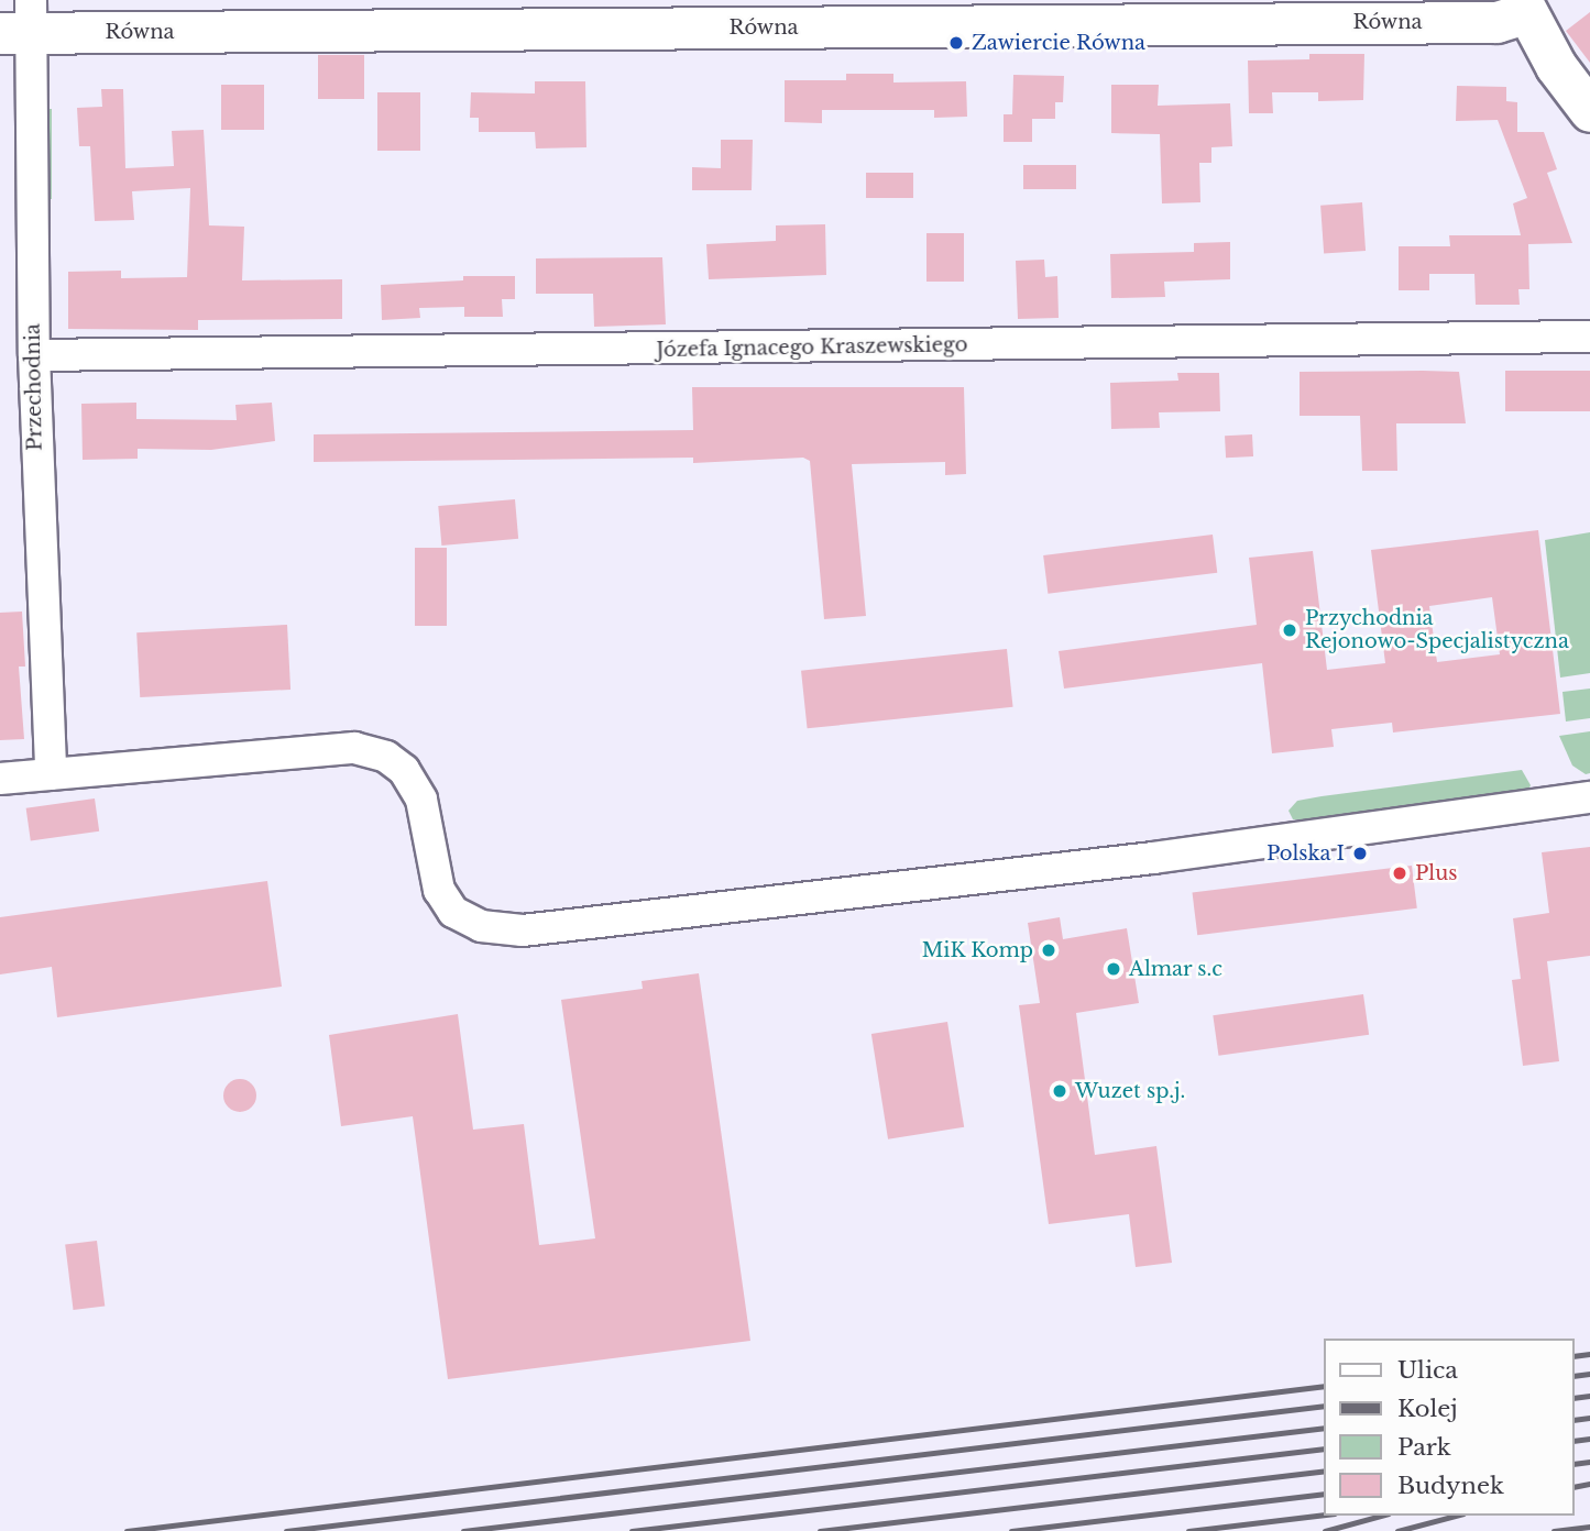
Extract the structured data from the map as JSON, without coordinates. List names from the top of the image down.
{
  "streets": {
    "street": ["Równa", "Józefa Ignacego Kraszewskiego", "Przechodnia"]
  },
  "crossings": [
    ["Równa", "Przechodnia"],
    ["Józefa Ignacego Kraszewskiego", "Przechodnia"]
  ],
  "places": [
    "Zawiercie Równa",
    "Przychodnia Rejonowo-Specjalistyczna",
    "Polska I",
    "Plus",
    "MiK Komp",
    "Almar s.c",
    "Wuzet sp.j."
  ],
  "legend": [
    "Ulica",
    "Kolej",
    "Park",
    "Budynek"
  ]
}
